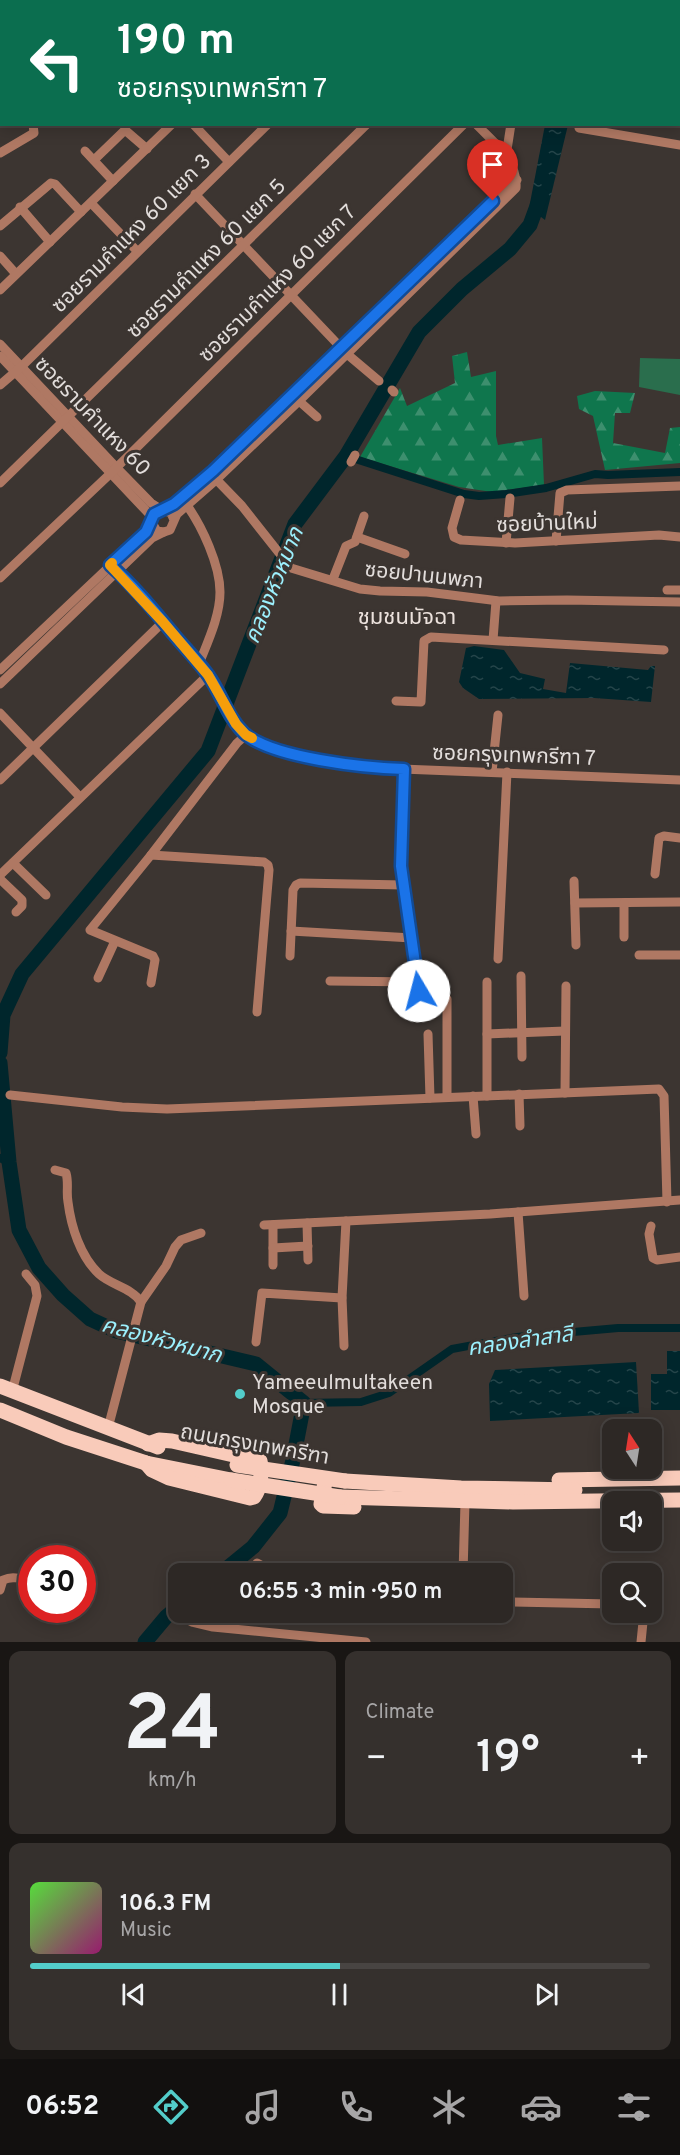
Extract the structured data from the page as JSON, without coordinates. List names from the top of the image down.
{
  "streets": {
    "main road": ["ถนนกรุงเทพกรีฑา"],
    "street": [
      "ซอยรามคำแหง 60 แยก 3",
      "ซอยรามคำแหง 60 แยก 5",
      "ซอยรามคำแหง 60 แยก 7",
      "ซอยรามคำแหง 60",
      "ซอยบ้านใหม่",
      "ซอยปานนพภา",
      "ซอยกรุงเทพกรีฑา 7"
    ]
  },
  "crossings": [
    ["ซอยรามคำแหง 60 แยก 3", "ซอยรามคำแหง 60"],
    ["ซอยรามคำแหง 60 แยก 5", "ซอยรามคำแหง 60"],
    ["ซอยรามคำแหง 60 แยก 7", "ซอยรามคำแหง 60"]
  ],
  "districts": ["ชุมชนมัจฉา"],
  "water": ["คลองหัวหมาก", "คลองลำสาลี"],
  "places": ["Yameeulmultakeen Mosque"],
  "north": "top",
  "page": {
    "turn": ["190 m", "ซอยกรุงเทพกรีฑา 7"],
    "limit": "30",
    "trip": "06:55 · 3 min · 950 m",
    "tile": [
      ["24", "km/h"],
      "Climate"
    ],
    "heat": ["−", "19°", "+"],
    "song": ["106.3 FM", "Music"],
    "tabs": "06:52"
  }
}
